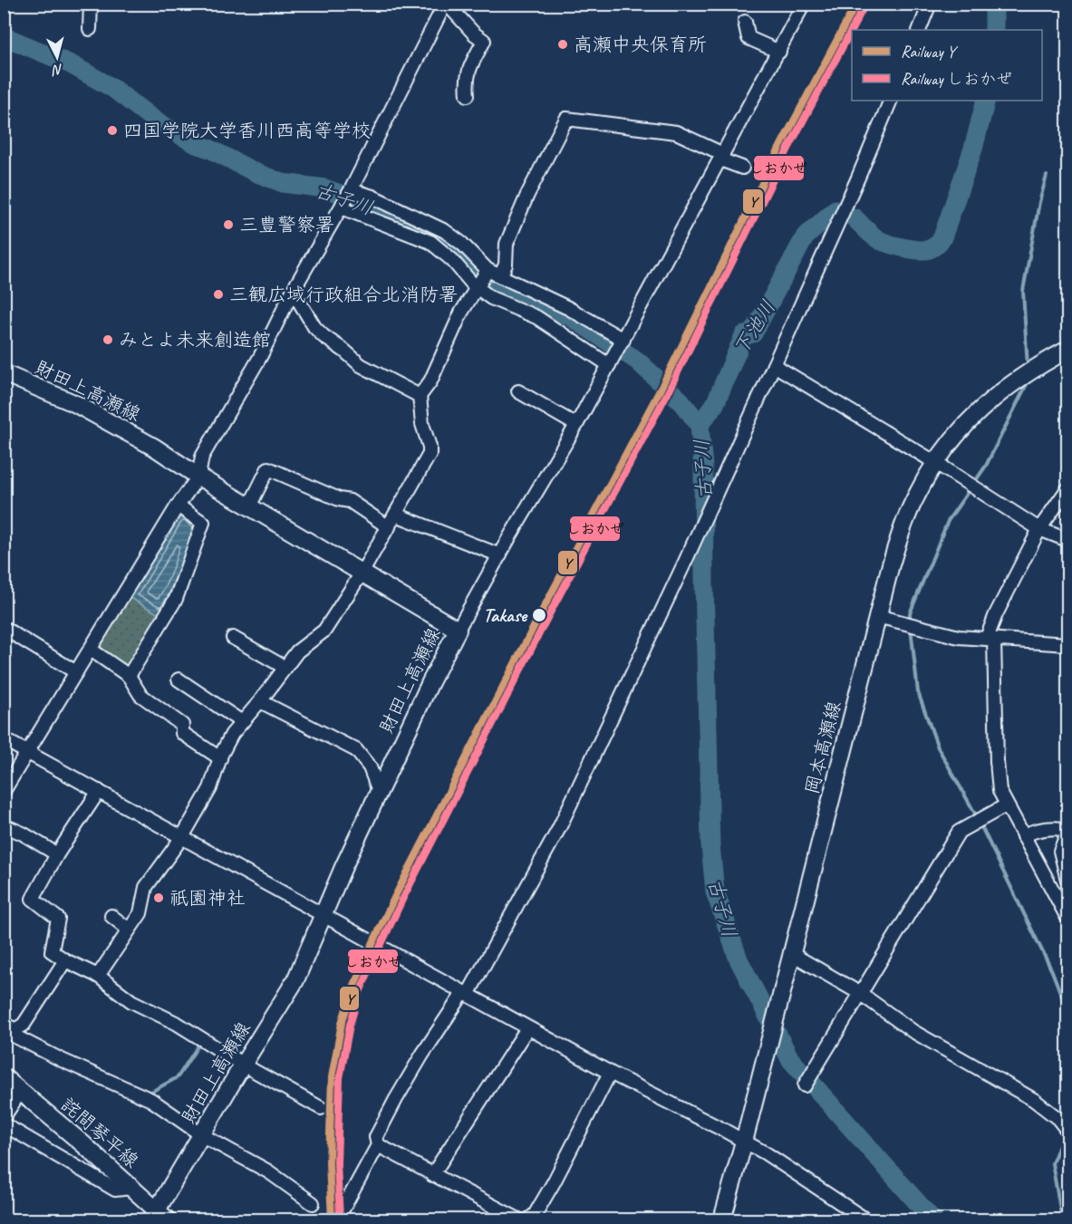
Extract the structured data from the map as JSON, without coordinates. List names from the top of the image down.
{
  "streets": {
    "main road": ["財田上高瀬線", "岡本高瀬線", "詫間琴平線"]
  },
  "crossings": [
    ["財田上高瀬線", "詫間琴平線"]
  ],
  "water": ["古子川", "下池川"],
  "places": [
    "高瀬中央保育所",
    "四国学院大学香川西高等学校",
    "三豊警察署",
    "三観広域行政組合北消防署",
    "みとよ未来創造館",
    "Takase",
    "祇園神社"
  ],
  "lines": ["rail line Y", "rail line しおかぜ"],
  "legend": ["Railway Y", "Railway しおかぜ"],
  "north": "bottom"
}
